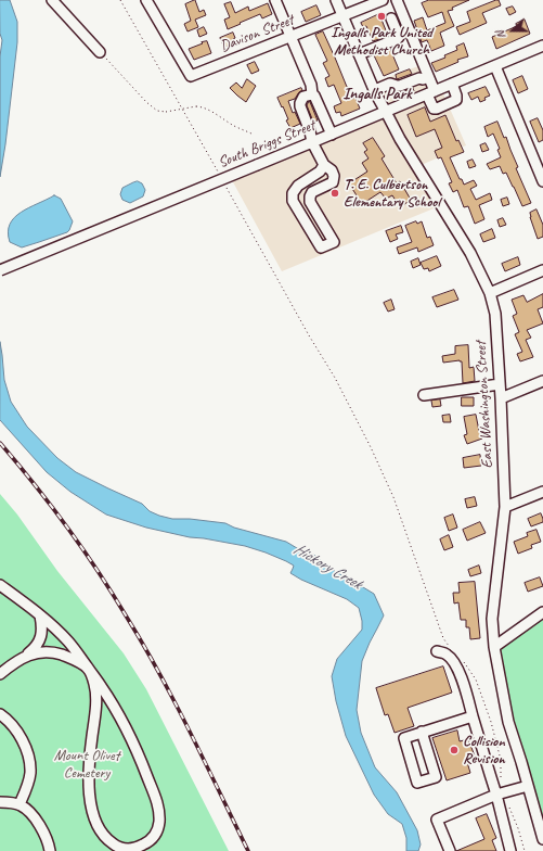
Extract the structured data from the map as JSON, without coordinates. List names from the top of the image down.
{
  "streets": {
    "street": ["Davison Street", "South Briggs Street", "East Washington Street"]
  },
  "crossings": [
    ["Davison Street", "East Washington Street"],
    ["South Briggs Street", "East Washington Street"]
  ],
  "districts": ["Ingalls Park"],
  "water": ["Hickory Creek"],
  "parks": ["Mount Olivet Cemetery"],
  "places": ["Ingalls Park United Methodist Church", "T. E. Culbertson Elementary School", "Collision Revision"],
  "north": "left"
}
